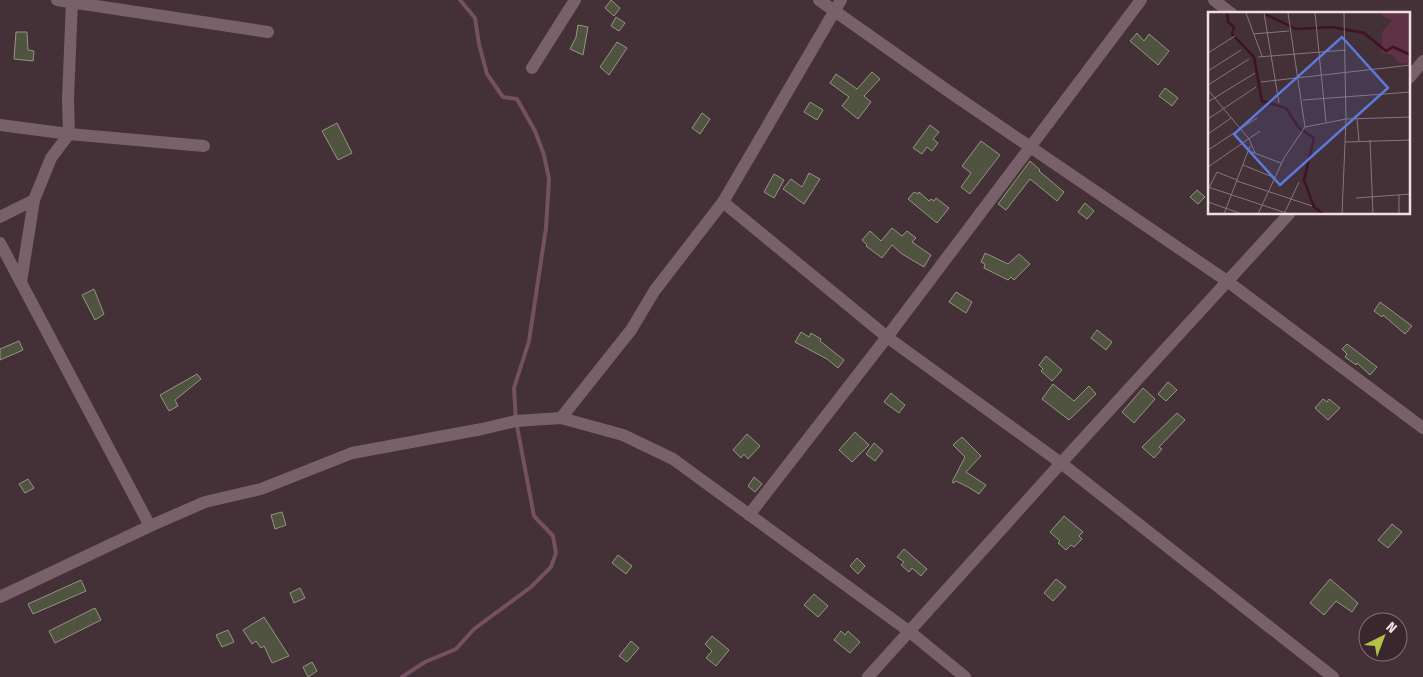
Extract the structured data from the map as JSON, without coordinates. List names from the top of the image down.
{
  "north": "top right"
}
